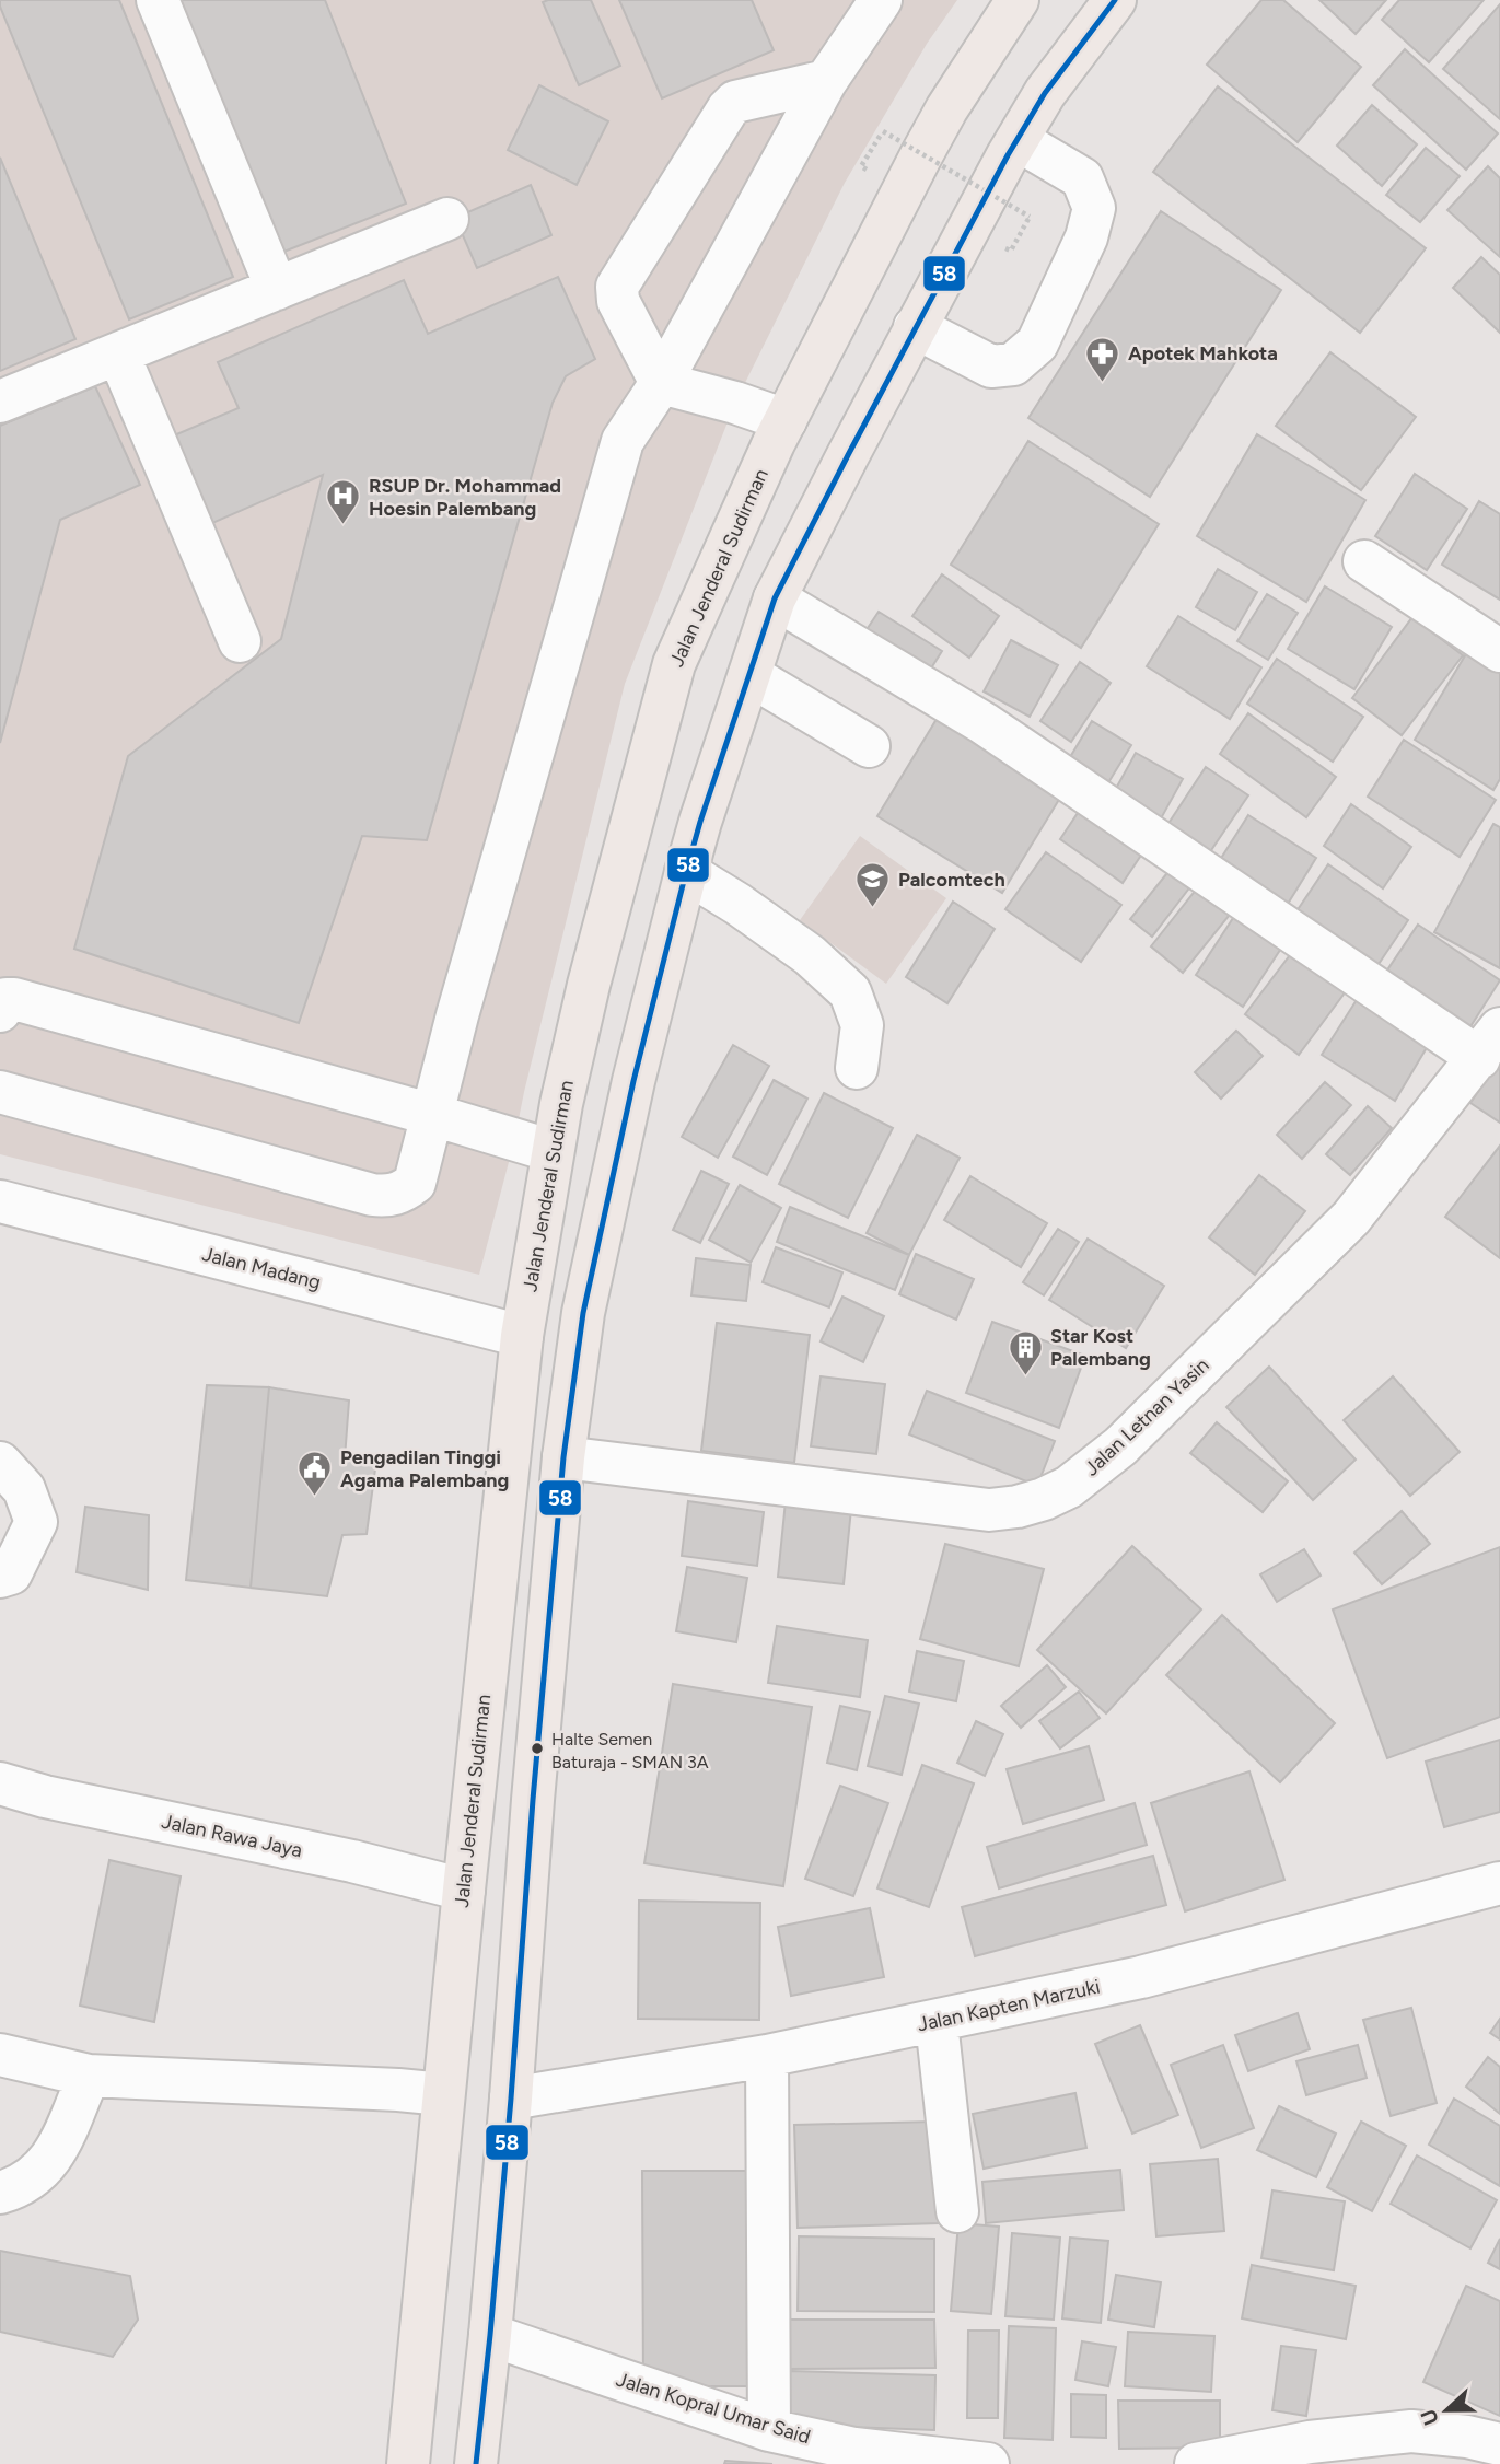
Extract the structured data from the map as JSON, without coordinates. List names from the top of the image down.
{
  "streets": {
    "highway": ["Jalan Jenderal Sudirman"],
    "street": [
      "Jalan Madang",
      "Jalan Letnan Yasin",
      "Jalan Rawa Jaya",
      "Jalan Kapten Marzuki",
      "Jalan Kopral Umar Said"
    ]
  },
  "crossings": [
    ["Jalan Jenderal Sudirman", "Jalan Madang"],
    ["Jalan Jenderal Sudirman", "Jalan Rawa Jaya"]
  ],
  "places": {
    "pharmacy": ["Apotek Mahkota"],
    "hospital": ["RSUP Dr. Mohammad Hoesin Palembang"],
    "school or university": ["Palcomtech"],
    "building": ["Star Kost Palembang"],
    "public building": ["Pengadilan Tinggi Agama Palembang"],
    "other": ["Halte Semen Baturaja - SMAN 3A"]
  },
  "lines": ["transit line 58"],
  "north": "left"
}
